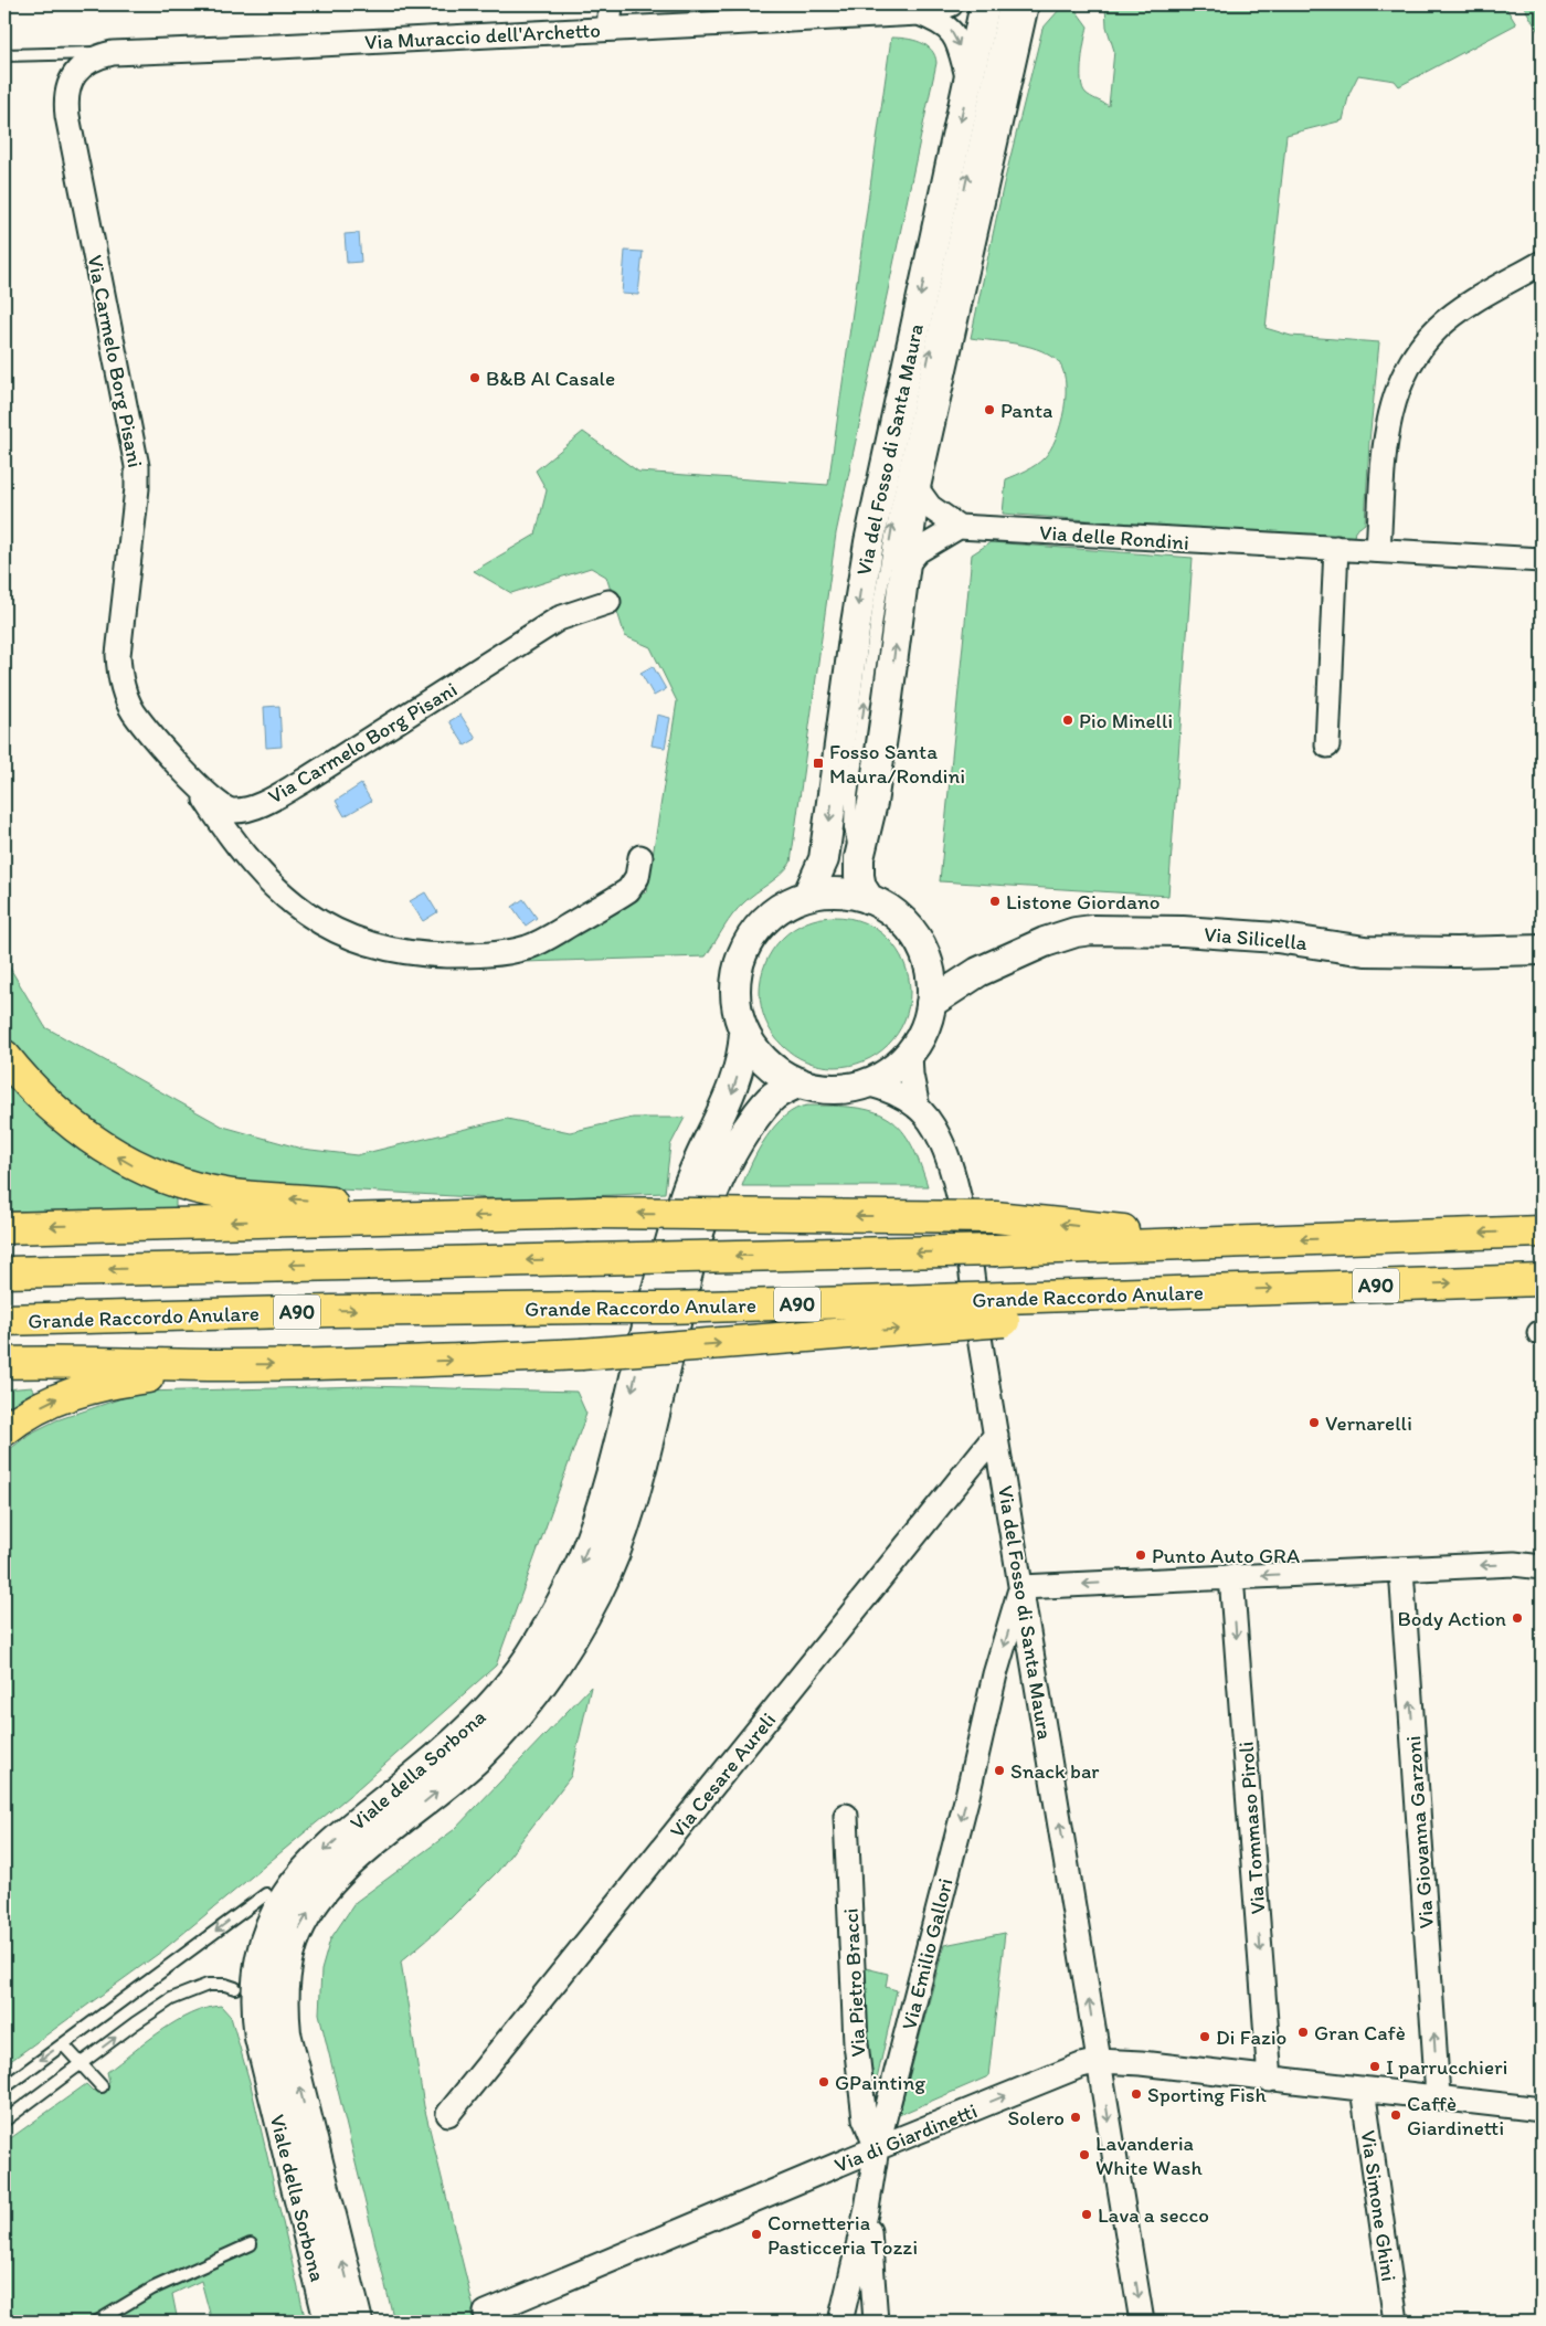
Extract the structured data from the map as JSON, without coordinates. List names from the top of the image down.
{
  "streets": {
    "highway": ["A90", "Grande Raccordo Anulare"],
    "street": [
      "Via Muraccio dell'Archetto",
      "Via Carmelo Borg Pisani",
      "Via del Fosso di Santa Maura",
      "Via delle Rondini",
      "Via Silicella",
      "Viale della Sorbona",
      "Via Cesare Aureli",
      "Via Tommaso Piroli",
      "Via Giovanna Garzoni",
      "Via Emilio Gallori",
      "Via Pietro Bracci",
      "Via di Giardinetti",
      "Via Simone Ghini"
    ]
  },
  "crossings": [
    ["Via Muraccio dell'Archetto", "Via Carmelo Borg Pisani"],
    ["Via del Fosso di Santa Maura", "Via Silicella"],
    ["Via del Fosso di Santa Maura", "Viale della Sorbona"],
    ["Via del Fosso di Santa Maura", "Via Cesare Aureli"],
    ["Via del Fosso di Santa Maura", "Via Emilio Gallori"],
    ["Via del Fosso di Santa Maura", "Via di Giardinetti"],
    ["Via Silicella", "Viale della Sorbona"],
    ["Via Tommaso Piroli", "Via di Giardinetti"],
    ["Via Giovanna Garzoni", "Via di Giardinetti"],
    ["Via Emilio Gallori", "Via Pietro Bracci"],
    ["Via Emilio Gallori", "Via di Giardinetti"],
    ["Via Pietro Bracci", "Via di Giardinetti"],
    ["Via di Giardinetti", "Via Simone Ghini"]
  ],
  "one_way": ["Via Tommaso Piroli", "Via Giovanna Garzoni", "Via Emilio Gallori"],
  "places": {
    "other": [
      "B&B Al Casale",
      "Panta",
      "Pio Minelli",
      "Listone Giordano",
      "Vernarelli",
      "Punto Auto GRA",
      "Body Action",
      "Snack bar",
      "Gran Cafè",
      "Di Fazio",
      "I parrucchieri",
      "GPainting",
      "Sporting Fish",
      "Caffè Giardinetti",
      "Solero",
      "Lavanderia White Wash",
      "Lava a secco",
      "Cornetteria Pasticceria Tozzi"
    ],
    "transit": ["Fosso Santa Maura/Rondini"]
  }
}
